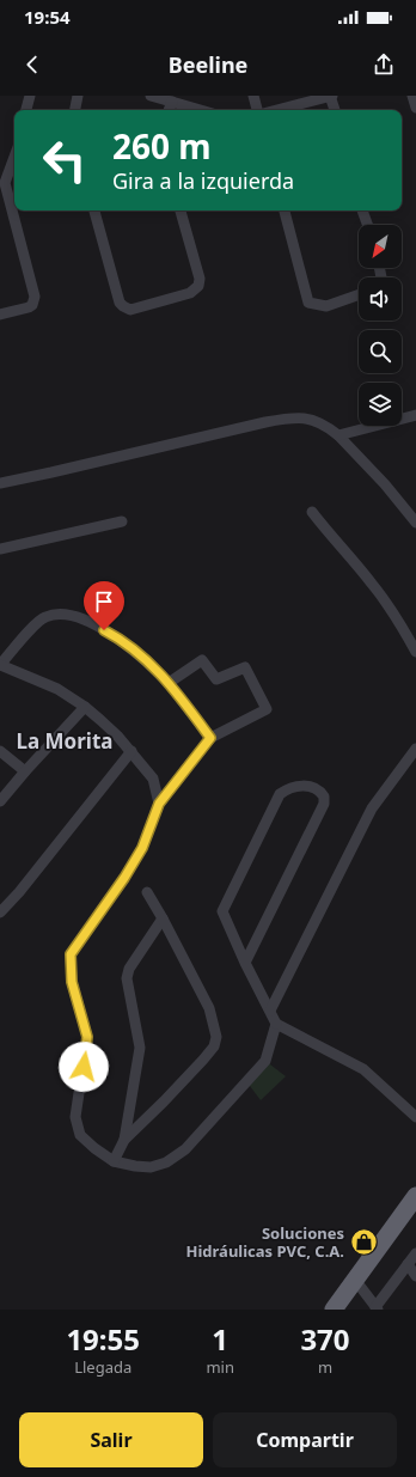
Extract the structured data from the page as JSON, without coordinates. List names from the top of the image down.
{
  "districts": ["La Morita"],
  "places": {
    "shop": ["Soluciones Hidráulicas PVC, C.A."]
  },
  "north": "bottom left",
  "page": {
    "status": "19:54",
    "header": "Beeline",
    "turn": ["260 m", "Gira a la izquierda"],
    "eta": [
      "19:55",
      "Llegada",
      "1",
      "min",
      "370",
      "m"
    ],
    "buttons": ["Salir", "Compartir"]
  }
}
